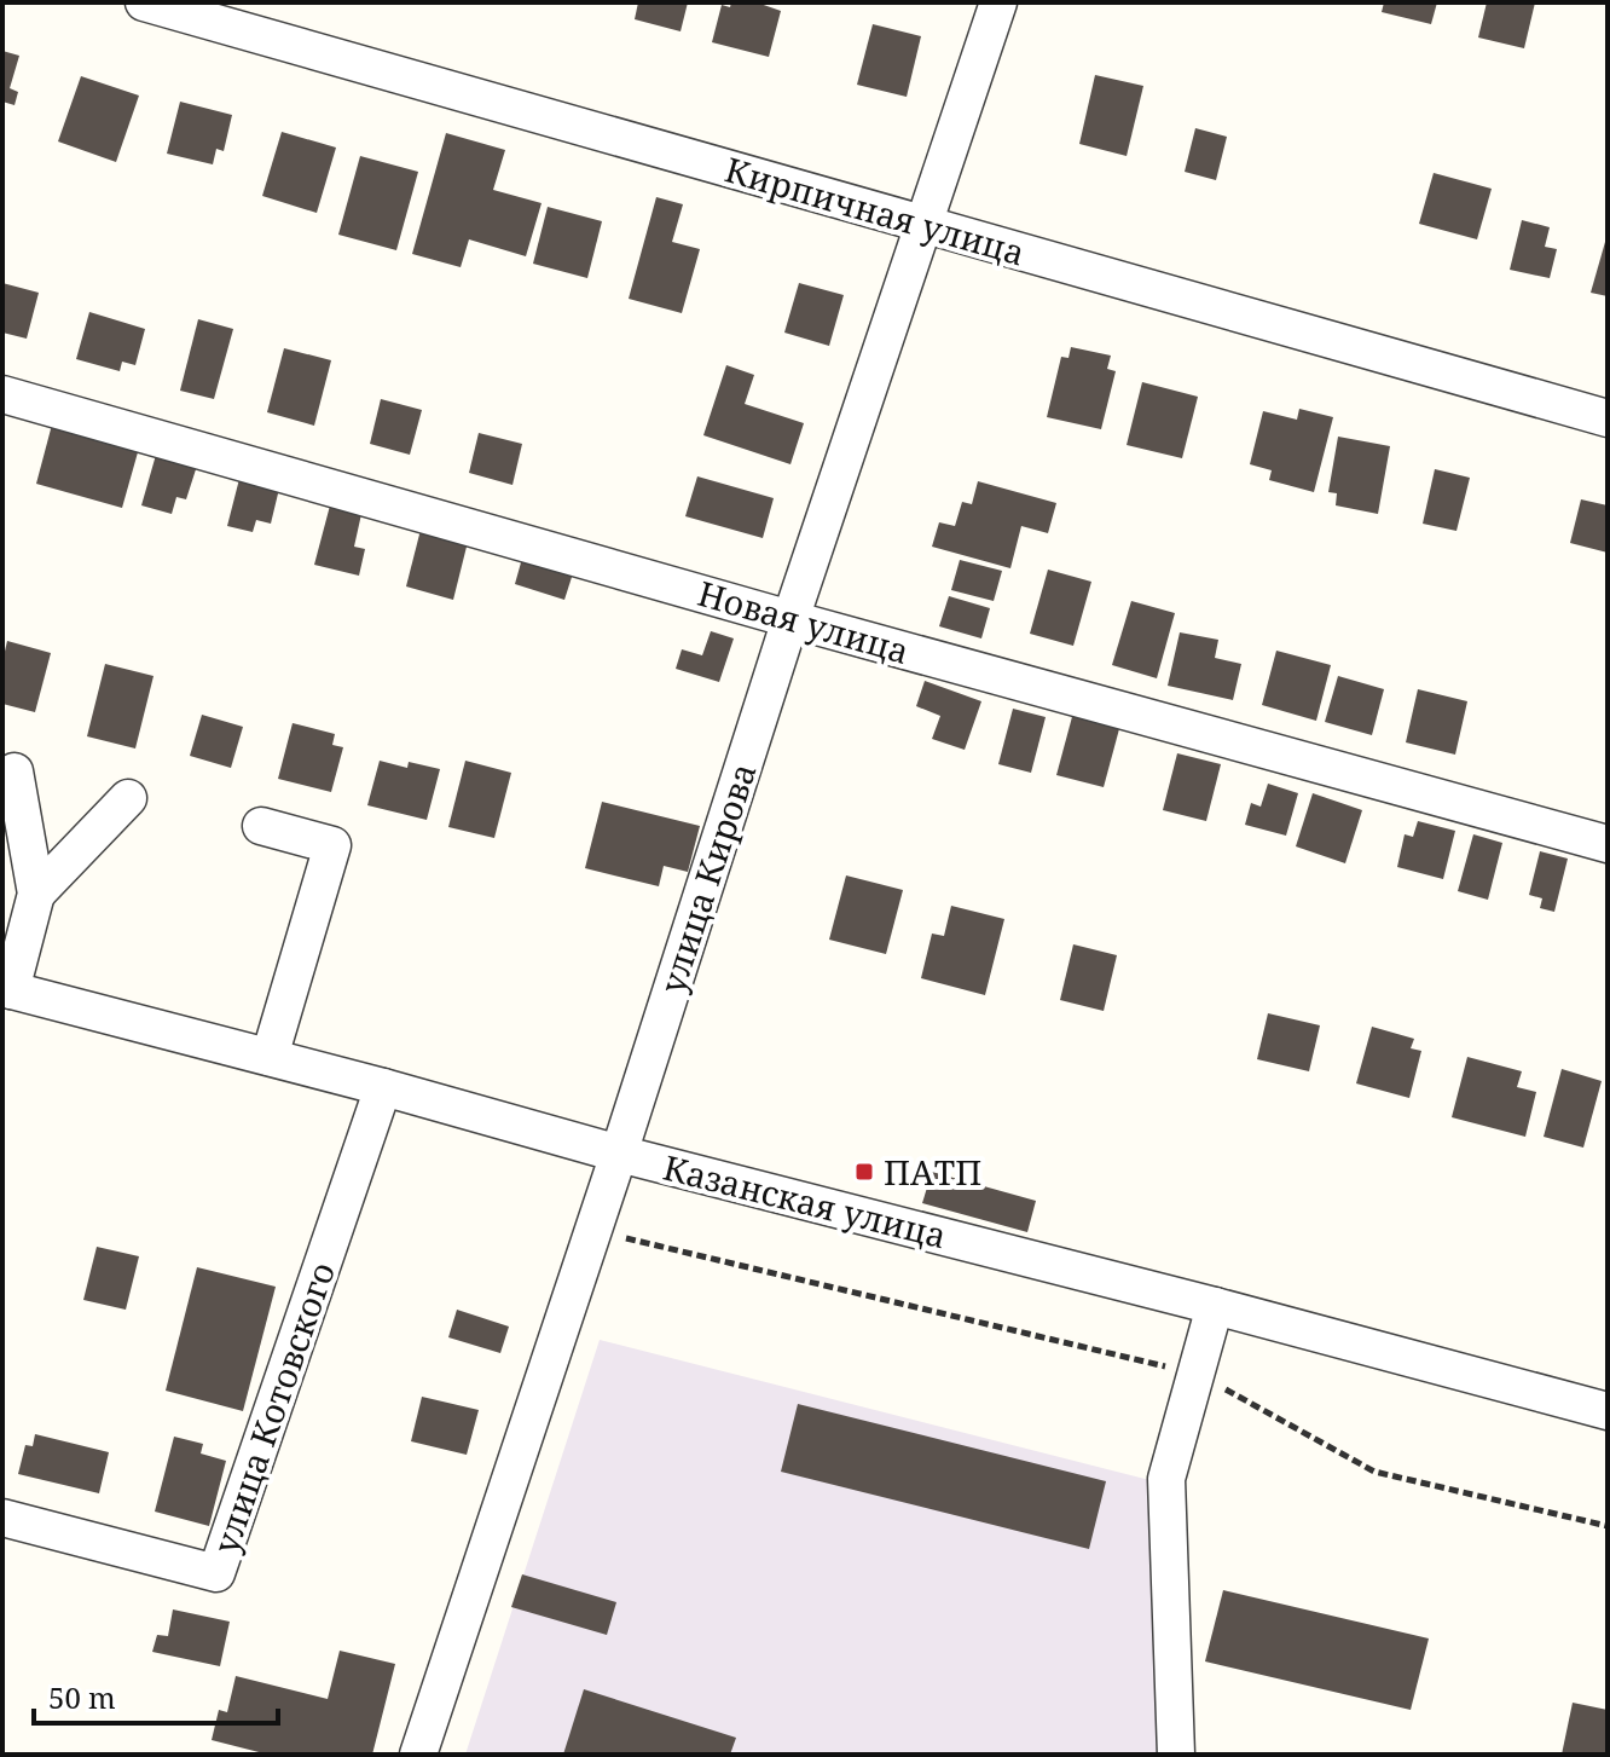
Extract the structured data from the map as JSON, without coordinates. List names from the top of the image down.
{
  "streets": {
    "street": [
      "Кирпичная улица",
      "Новая улица",
      "улица Кирова",
      "Казанская улица",
      "улица Котовского"
    ]
  },
  "crossings": [
    ["Кирпичная улица", "улица Кирова"],
    ["Новая улица", "улица Кирова"],
    ["улица Кирова", "Казанская улица"],
    ["Казанская улица", "улица Котовского"]
  ],
  "places": {
    "transit": ["ПАТП"]
  },
  "scale_bar": "50 m"
}
